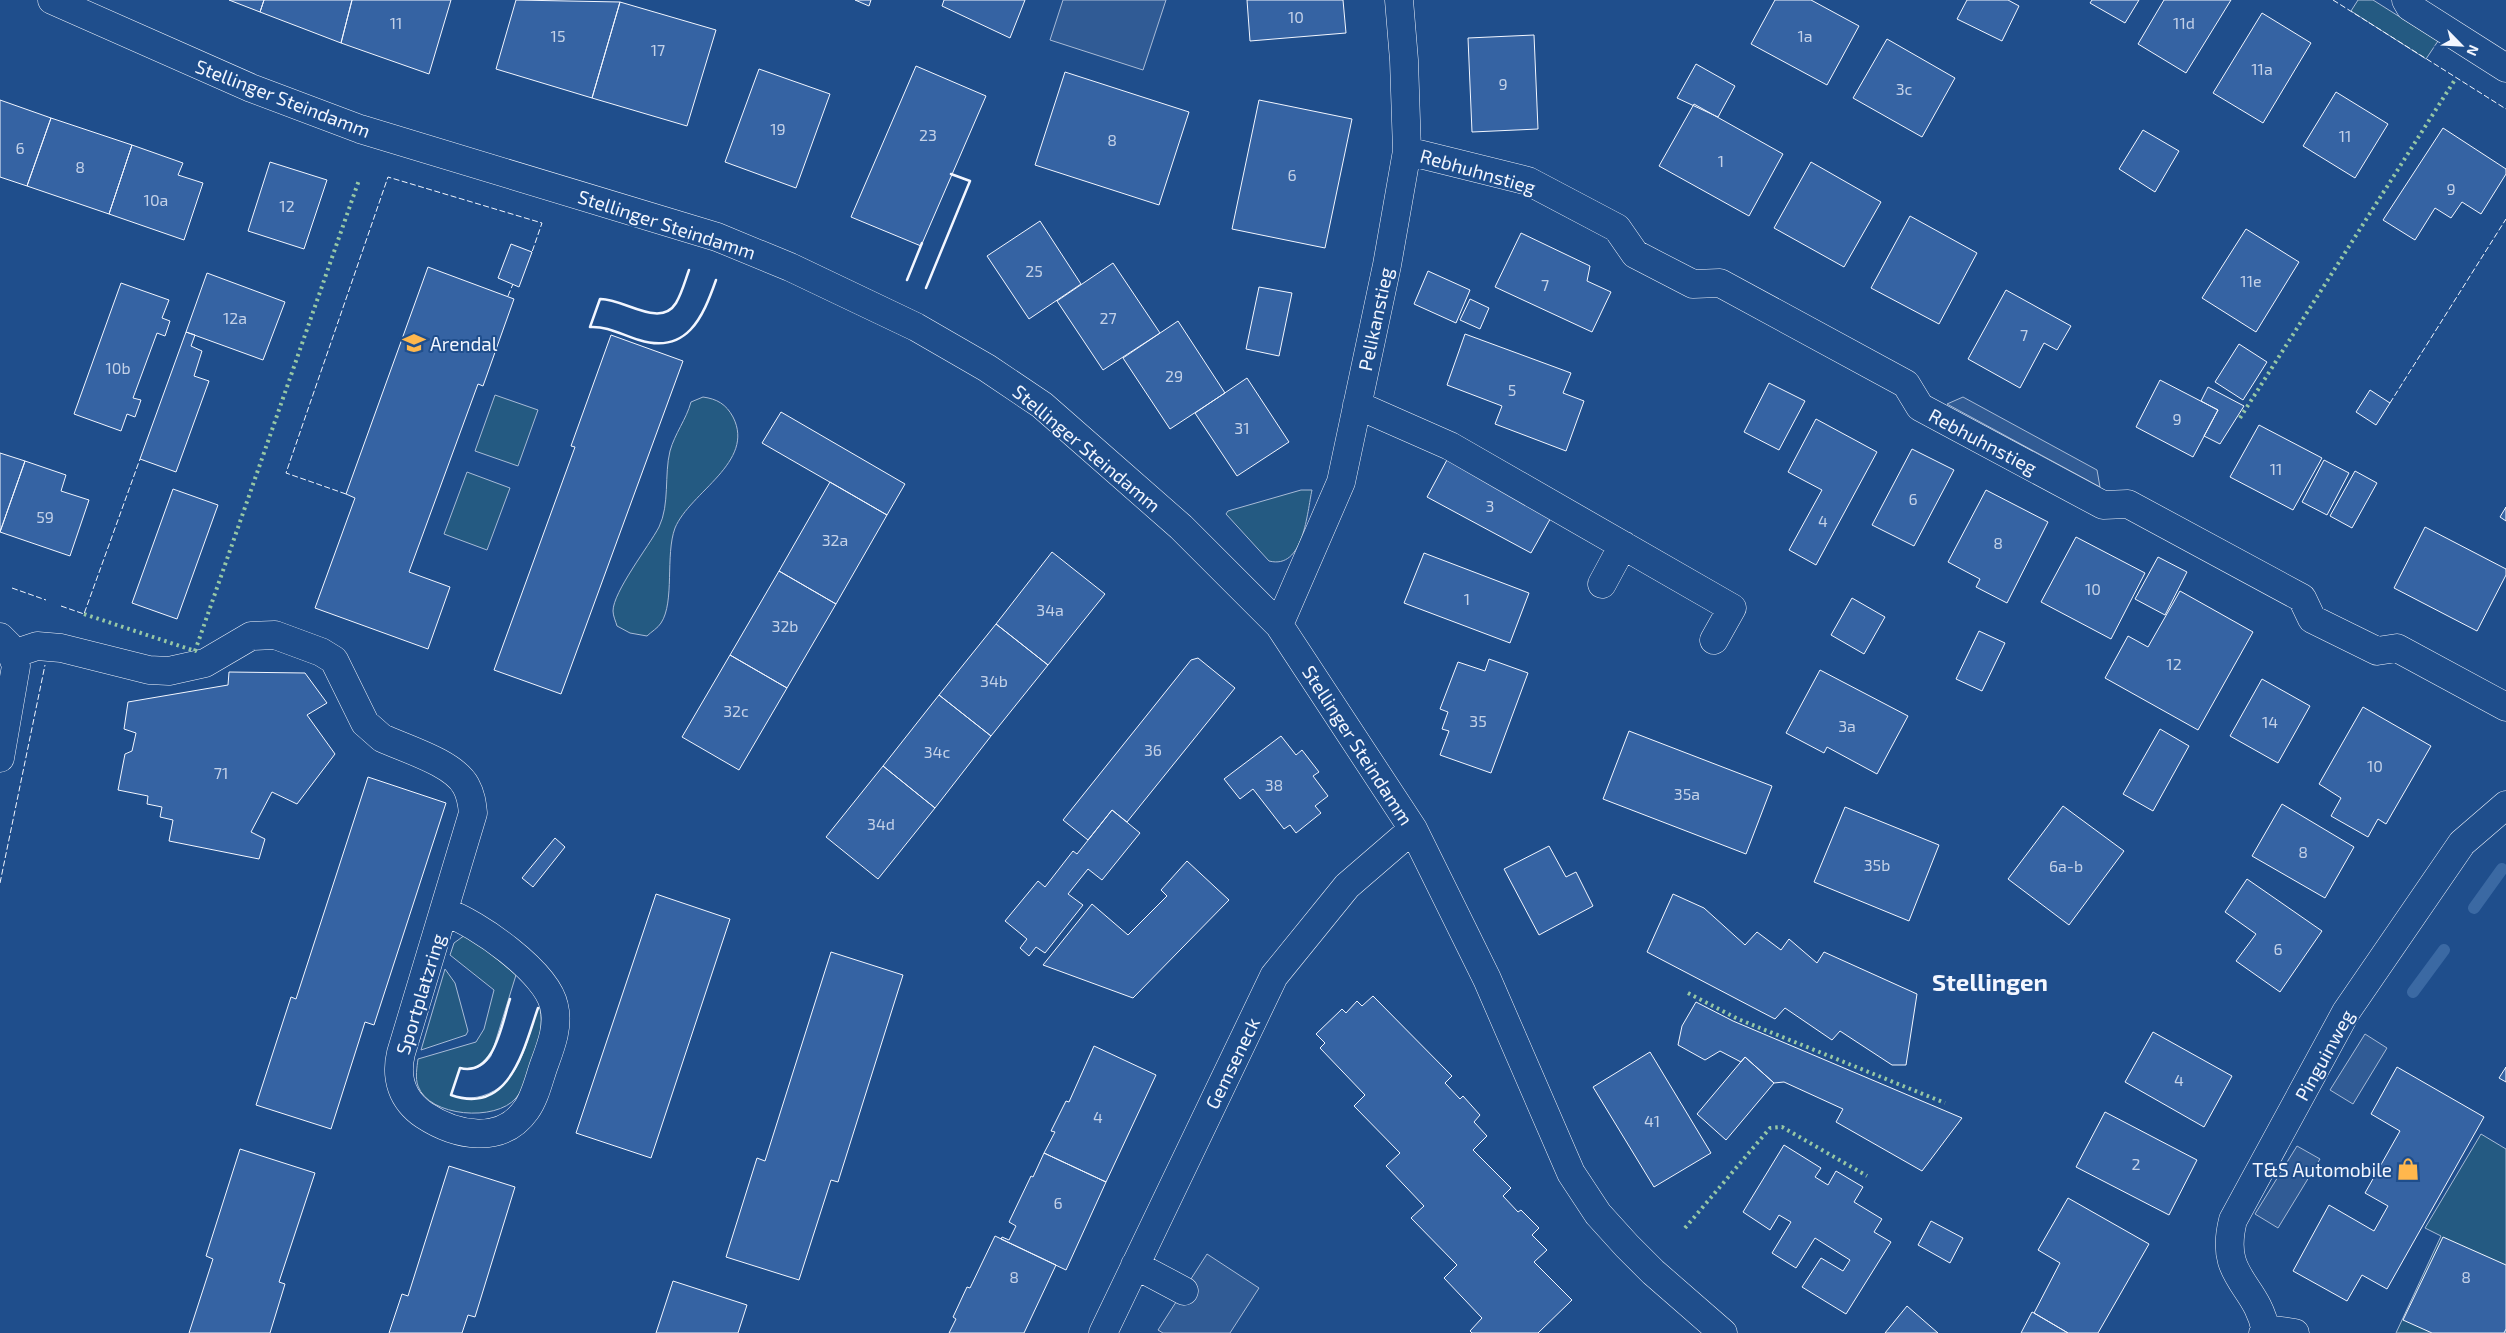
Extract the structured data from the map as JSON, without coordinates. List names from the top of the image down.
{
  "streets": {
    "street": [
      "Stellinger Steindamm",
      "Rebhuhnstieg",
      "Pelikanstieg",
      "Sportplatzring",
      "Pinguinweg",
      "Gemseneck"
    ]
  },
  "crossings": [
    ["Stellinger Steindamm", "Pelikanstieg"],
    ["Stellinger Steindamm", "Gemseneck"],
    ["Rebhuhnstieg", "Pelikanstieg"]
  ],
  "districts": ["Stellingen"],
  "places": {
    "school or university": ["Arendal"],
    "shop": ["T&S Automobile"]
  },
  "house_numbers": [
    "10",
    "11",
    "11d",
    "15",
    "1a",
    "17",
    "11a",
    "9",
    "3c",
    "19",
    "23",
    "11",
    "8",
    "6",
    "1",
    "8",
    "6",
    "9",
    "10a",
    "12",
    "25",
    "11e",
    "7",
    "12a",
    "27",
    "7",
    "10b",
    "29",
    "5",
    "9",
    "31",
    "11",
    "6",
    "3",
    "59",
    "4",
    "32a",
    "8",
    "10",
    "1",
    "34a",
    "32b",
    "12",
    "34b",
    "32c",
    "35",
    "14",
    "3a",
    "36",
    "34c",
    "10",
    "71",
    "38",
    "35a",
    "34d",
    "8",
    "35b",
    "6a-b",
    "6",
    "4",
    "4",
    "41",
    "2",
    "6",
    "8",
    "8"
  ],
  "north": "bottom right"
}
